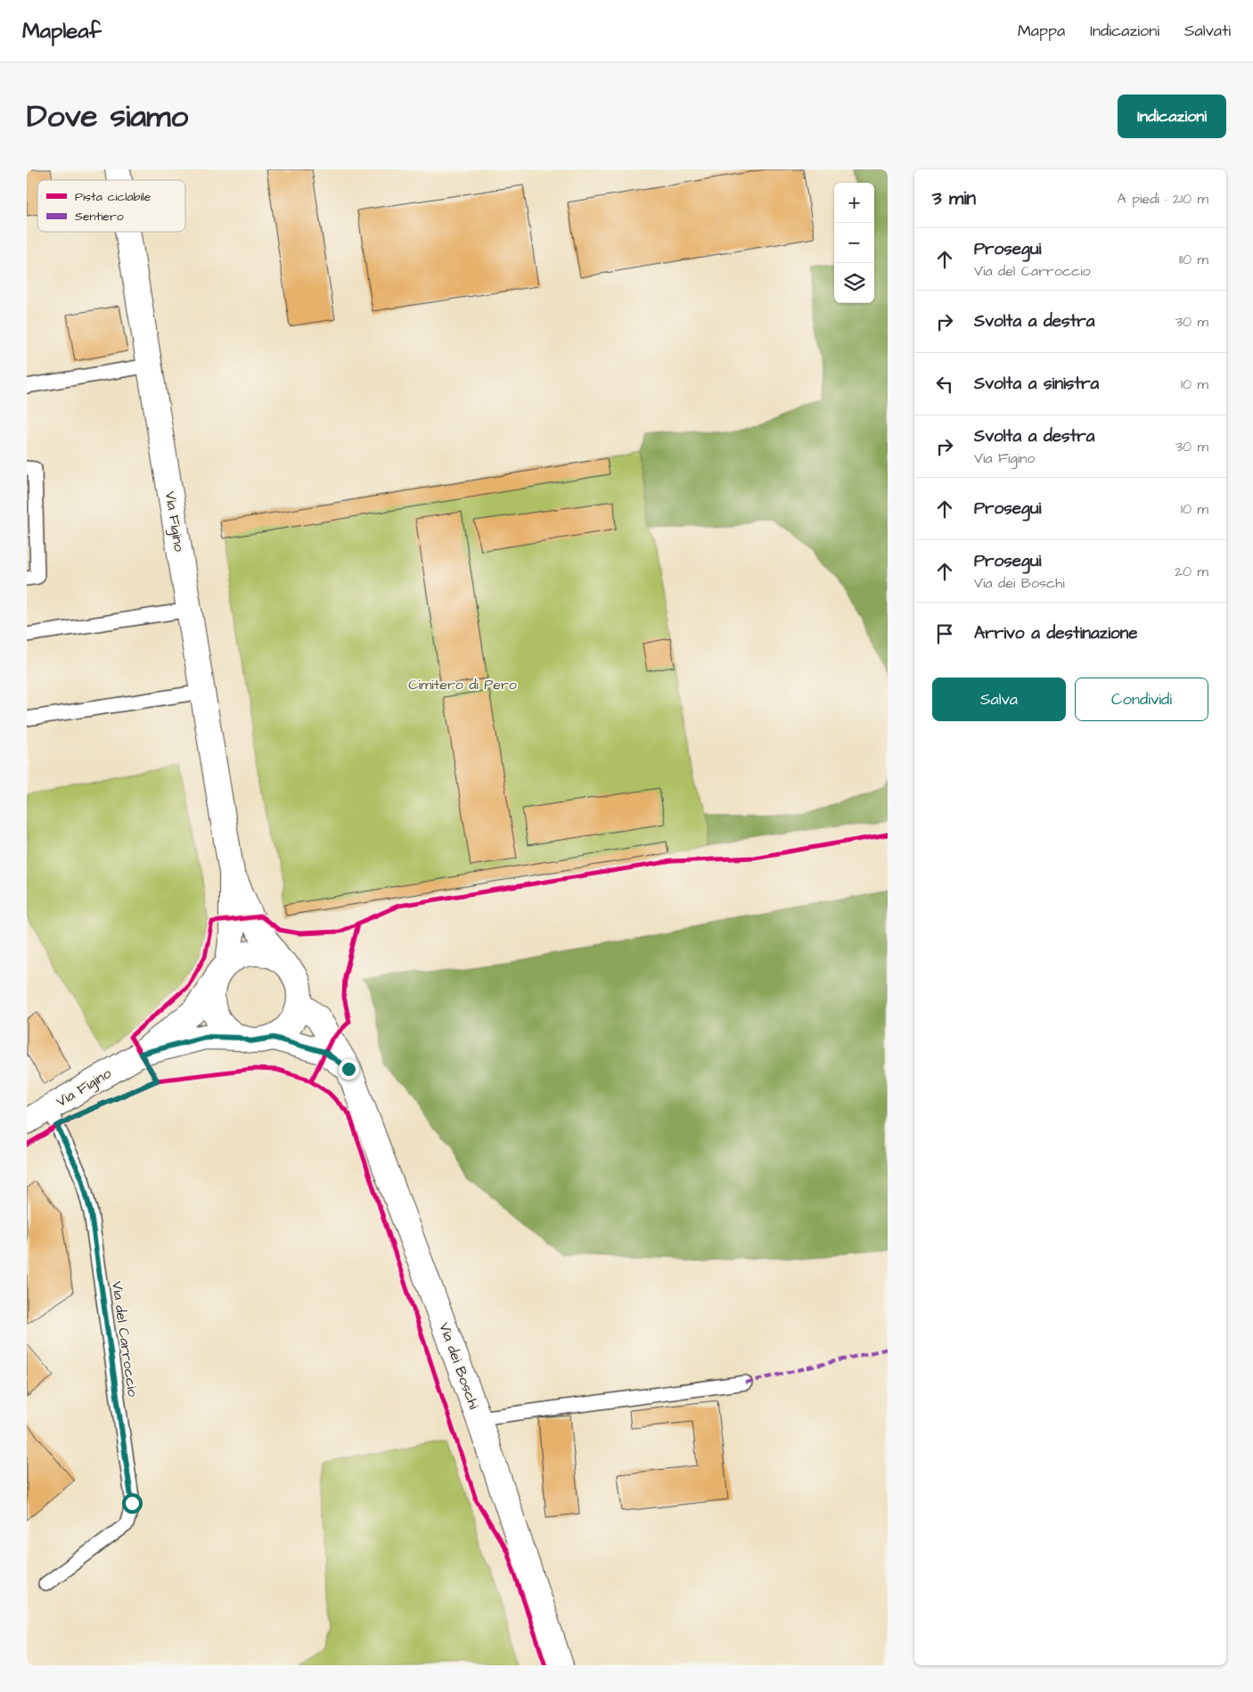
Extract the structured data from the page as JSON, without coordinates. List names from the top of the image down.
{
  "streets": {
    "street": ["Via Figino", "Via dei Boschi"],
    "lane": ["Via del Carroccio"]
  },
  "crossings": [
    ["Via Figino", "Via del Carroccio"],
    ["Via Figino", "Via dei Boschi"]
  ],
  "parks": ["Cimitero di Pero"],
  "legend": ["Pista ciclabile", "Sentiero"],
  "page": {
    "header": "Mapleaf",
    "nav": ["Mappa", "Indicazioni", "Salvati"],
    "title": "Dove siamo",
    "buttons": [
      "Indicazioni",
      ["Salva", "Condividi"]
    ],
    "heading": ["3 min", "A piedi · 210 m"],
    "map_buttons": ["+", "−"],
    "list": [
      ["Prosegui", "Via del Carroccio", "110 m"],
      ["Svolta a destra", "30 m"],
      ["Svolta a sinistra", "10 m"],
      ["Svolta a destra", "Via Figino", "30 m"],
      ["Prosegui", "10 m"],
      ["Prosegui", "Via dei Boschi", "20 m"],
      "Arrivo a destinazione"
    ]
  }
}
